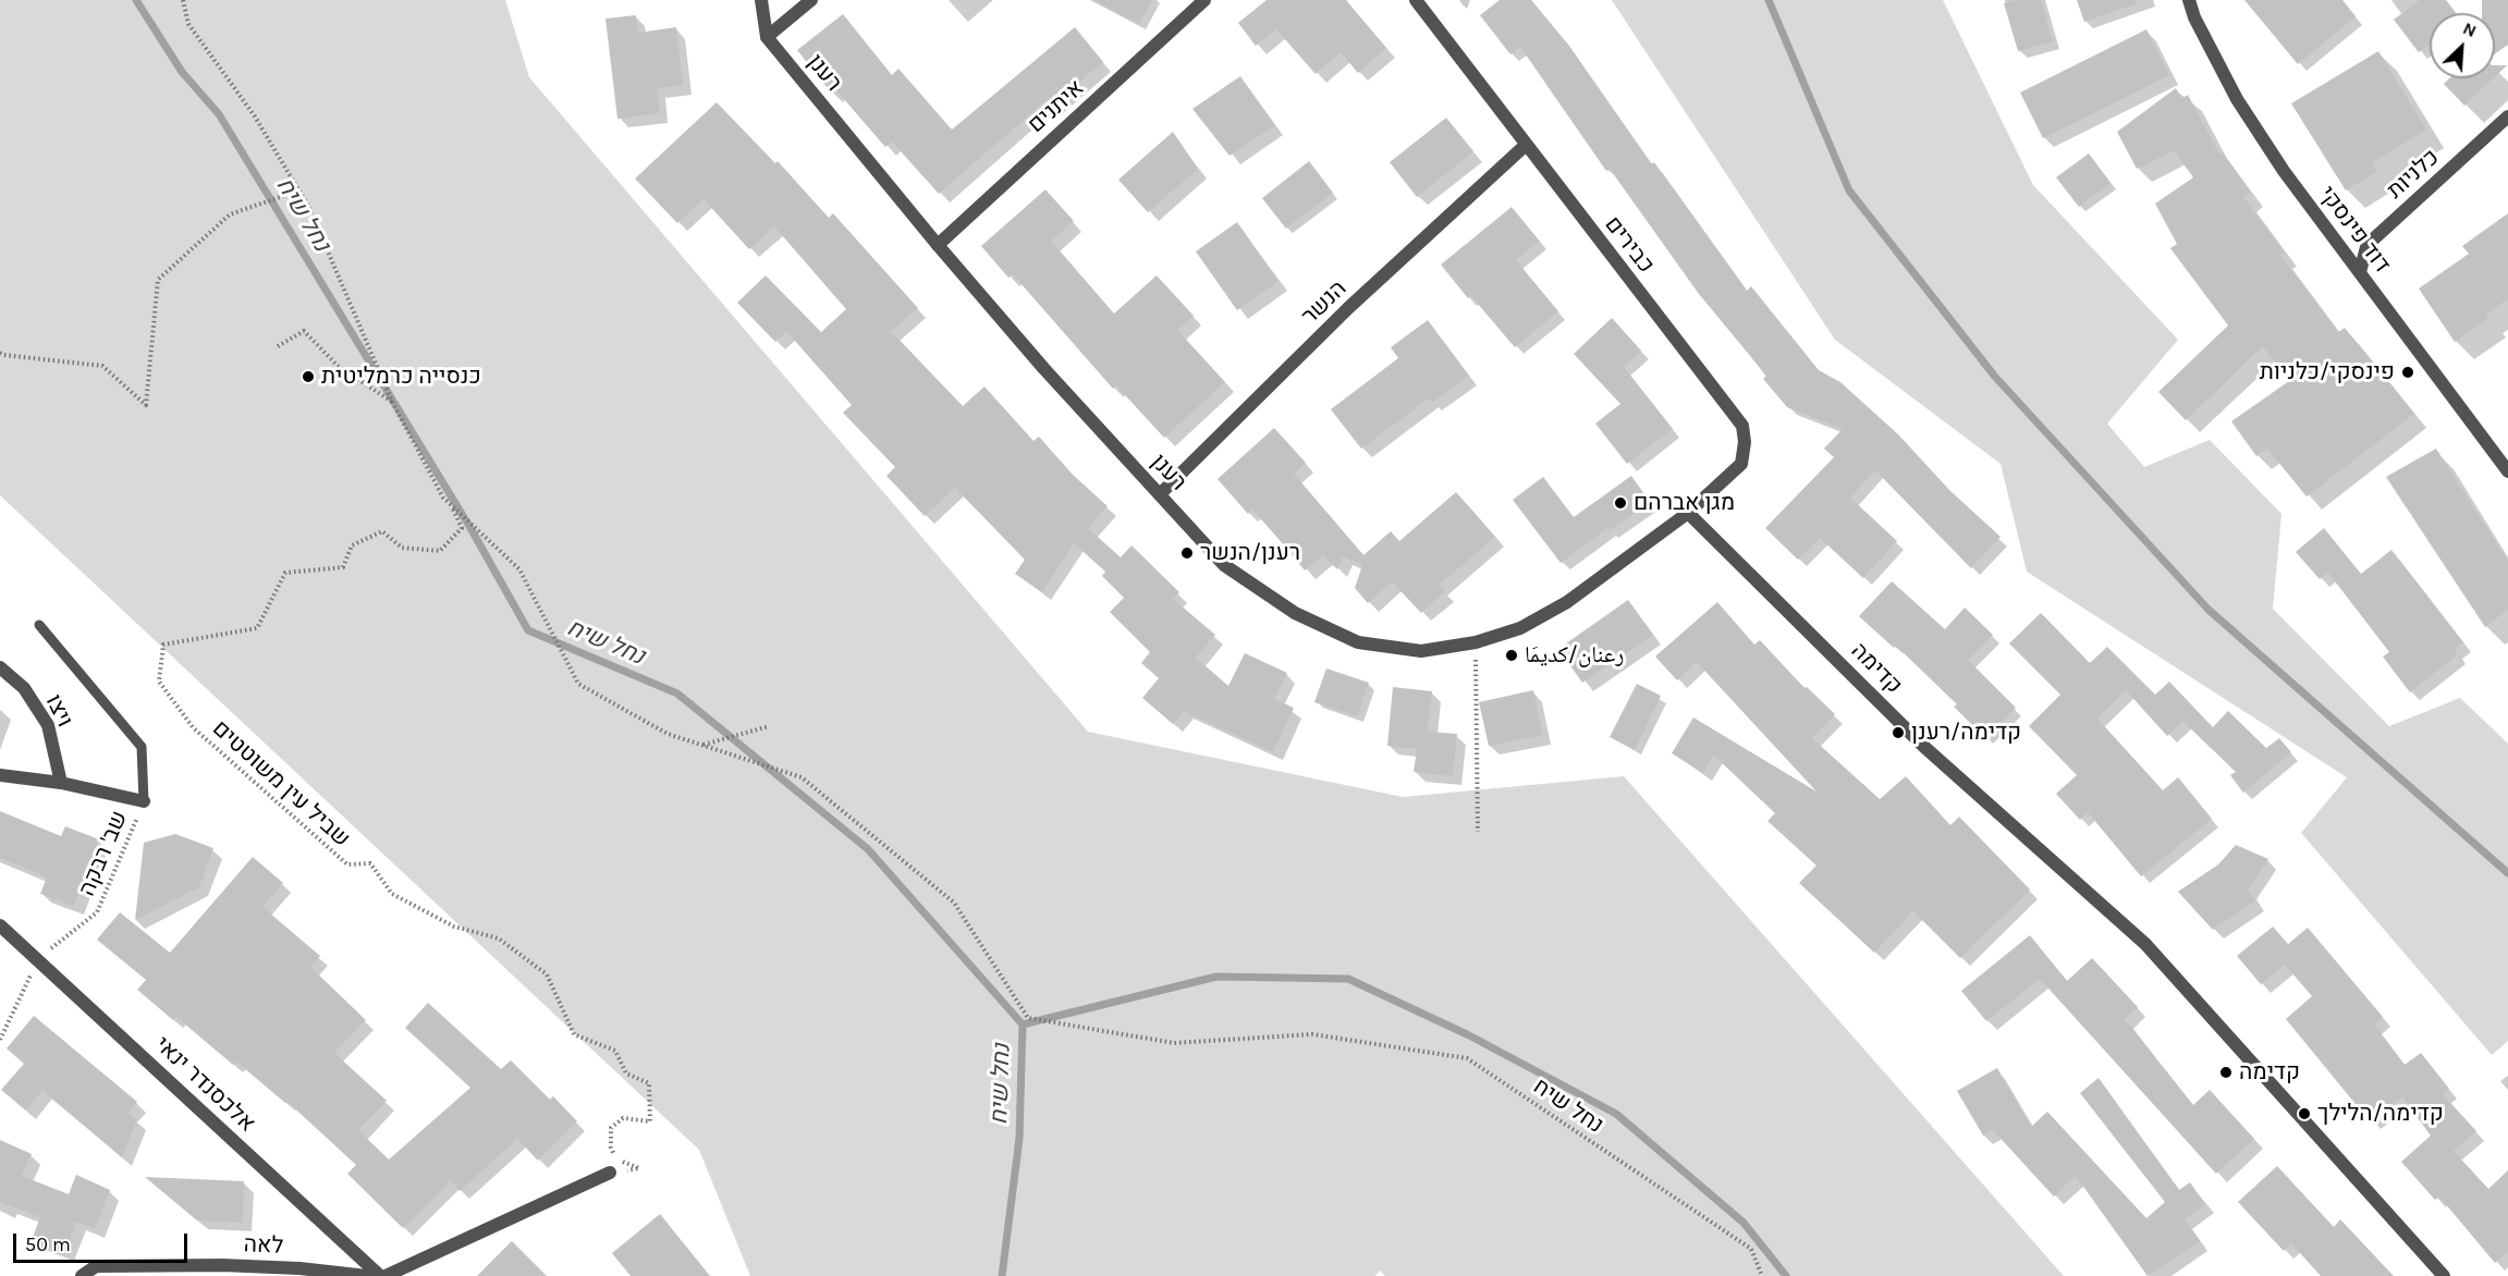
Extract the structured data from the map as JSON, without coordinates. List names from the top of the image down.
{
  "streets": {
    "street": [
      "רענן",
      "איתנים",
      "כלניות",
      "דוד פינסקי",
      "כבירים",
      "הנשר",
      "קדימה",
      "ויצו",
      "אלכסנדר ינאי",
      "לאה"
    ],
    "path": ["שביל עין משוטטים", "שב' רבקה", "נחל שיח"]
  },
  "crossings": [
    ["רענן", "איתנים"],
    ["רענן", "כבירים"],
    ["רענן", "הנשר"],
    ["רענן", "קדימה"],
    ["כלניות", "דוד פינסקי"],
    ["כבירים", "הנשר"],
    ["כבירים", "קדימה"],
    ["שביל עין משוטטים", "נחל שיח"],
    ["שב' רבקה", "אלכסנדר ינאי"]
  ],
  "water": ["נחל שיח"],
  "places": [
    "פינסקי/כלניות",
    "כנסייה כרמליטית",
    "מגן אברהם",
    "רענן/הנשר",
    "رعنان/كديمَا",
    "קדימה/רענן",
    "קדימה",
    "קדימה/הלילך"
  ],
  "scale_bar": "50 m",
  "north": "top right"
}
